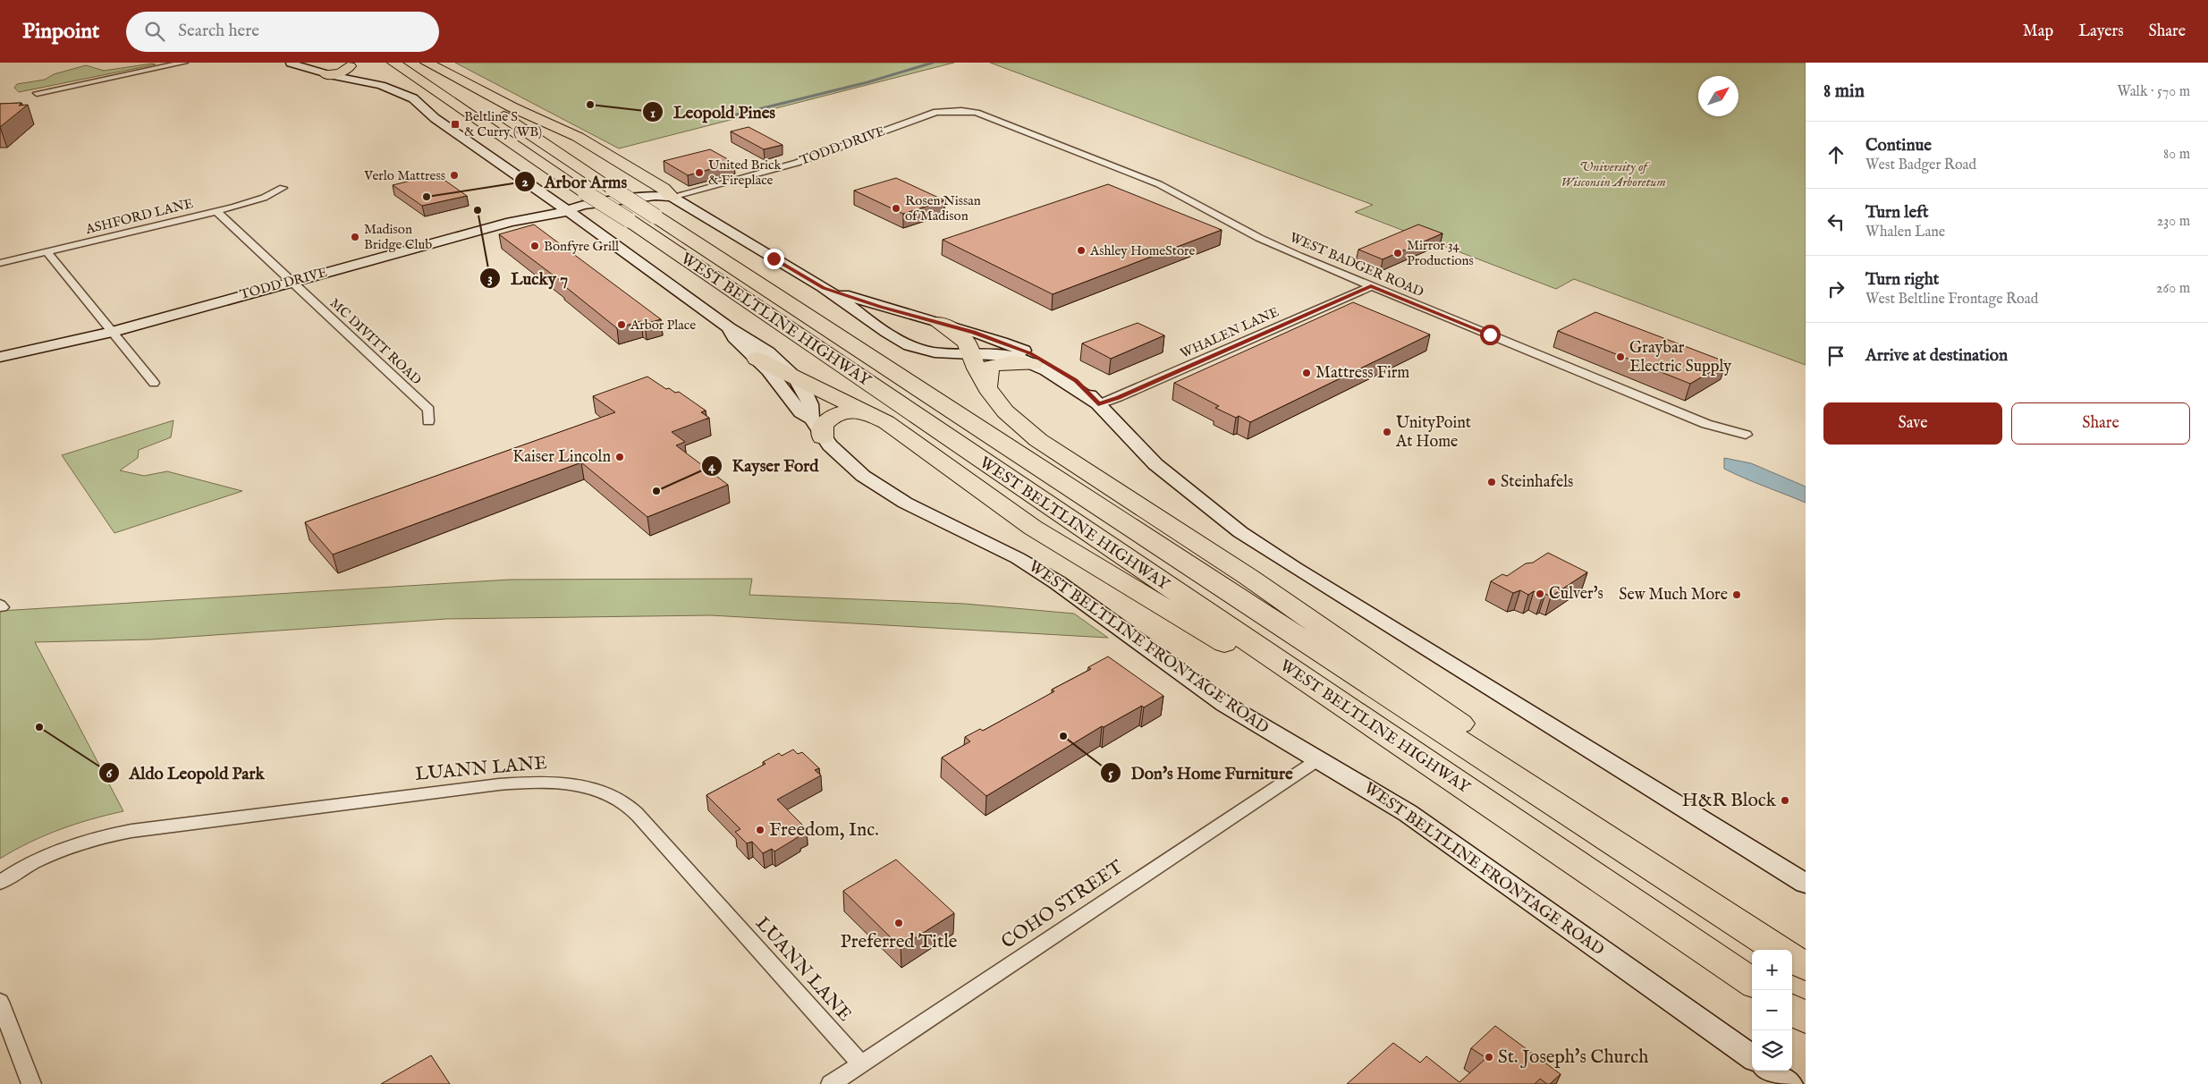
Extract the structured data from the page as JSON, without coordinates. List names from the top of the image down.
{
  "streets": {
    "highway": ["WEST BELTLINE HIGHWAY"],
    "street": [
      "TODD DRIVE",
      "ASHFORD LANE",
      "WEST BADGER ROAD",
      "WHALEN LANE",
      "MC DIVITT ROAD",
      "WEST BELTLINE FRONTAGE ROAD",
      "LUANN LANE",
      "COHO STREET"
    ]
  },
  "crossings": [
    ["TODD DRIVE", "WEST BADGER ROAD"],
    ["TODD DRIVE", "MC DIVITT ROAD"],
    ["TODD DRIVE", "WEST BELTLINE FRONTAGE ROAD"],
    ["ASHFORD LANE", "MC DIVITT ROAD"],
    ["WEST BADGER ROAD", "WHALEN LANE"],
    ["WEST BELTLINE FRONTAGE ROAD", "COHO STREET"],
    ["LUANN LANE", "COHO STREET"]
  ],
  "parks": ["University of Wisconsin Arboretum"],
  "places": {
    "other": [
      "Leopold Pines",
      "United Brick & Fireplace",
      "Verlo Mattress",
      "Arbor Arms",
      "Rosen Nissan of Madison",
      "Lucky 7",
      "Madison Bridge Club",
      "Bonfyre Grill",
      "Ashley HomeStore",
      "Mirror 34 Productions",
      "Arbor Place",
      "Graybar Electric Supply",
      "Mattress Firm",
      "UnityPoint At Home",
      "Kaiser Lincoln",
      "Steinhafels",
      "Kayser Ford",
      "Culver's",
      "Sew Much More",
      "Aldo Leopold Park",
      "Don's Home Furniture",
      "H&R Block",
      "Freedom, Inc.",
      "Preferred Title",
      "St. Joseph's Church"
    ],
    "transit": ["Beltline S & Curry (WB)"]
  },
  "north": "top right",
  "page": {
    "header": "Pinpoint",
    "search": "Search here",
    "nav": ["Map", "Layers", "Share"],
    "heading": ["8 min", "Walk · 570 m"],
    "list": [
      ["Continue", "West Badger Road", "80 m"],
      ["Turn left", "Whalen Lane", "230 m"],
      ["Turn right", "West Beltline Frontage Road", "260 m"],
      "Arrive at destination"
    ],
    "buttons": ["Save", "Share"],
    "map_buttons": ["+", "−"]
  }
}
